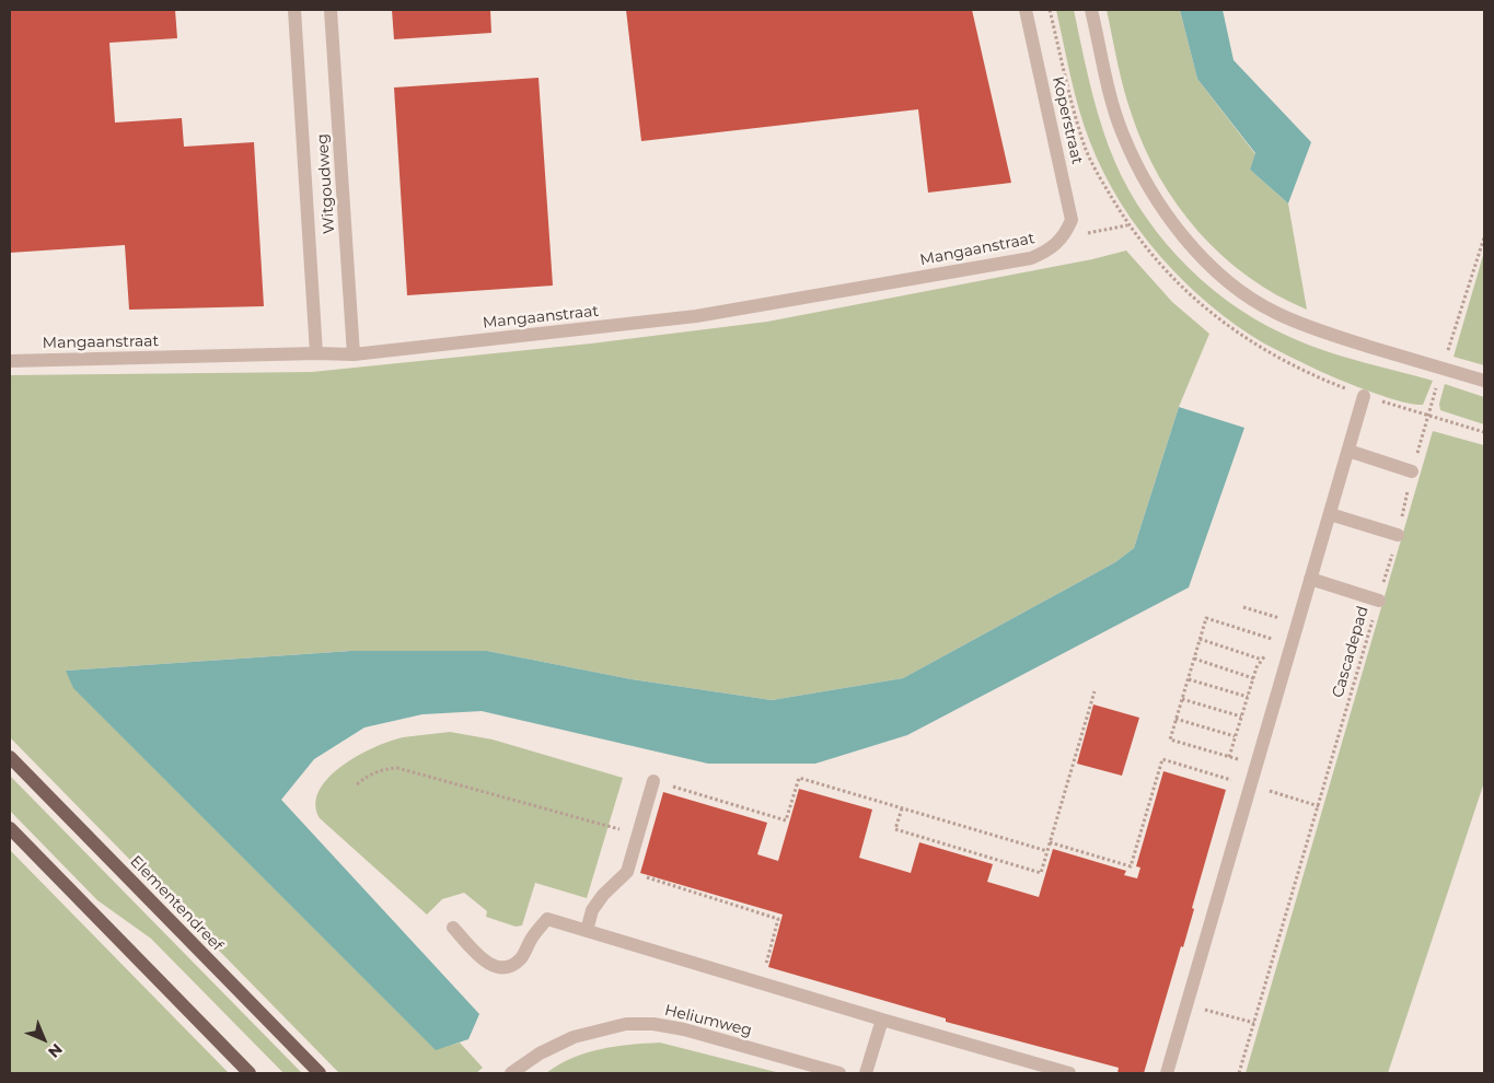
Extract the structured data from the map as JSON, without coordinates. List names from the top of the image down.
{
  "streets": {
    "main road": ["Elementendreef"],
    "street": [
      "Koperstraat",
      "Witgoudweg",
      "Mangaanstraat",
      "Heliumweg"
    ],
    "path": ["Cascadepad"]
  },
  "crossings": [
    ["Koperstraat", "Mangaanstraat"],
    ["Witgoudweg", "Mangaanstraat"]
  ],
  "north": "bottom right"
}
